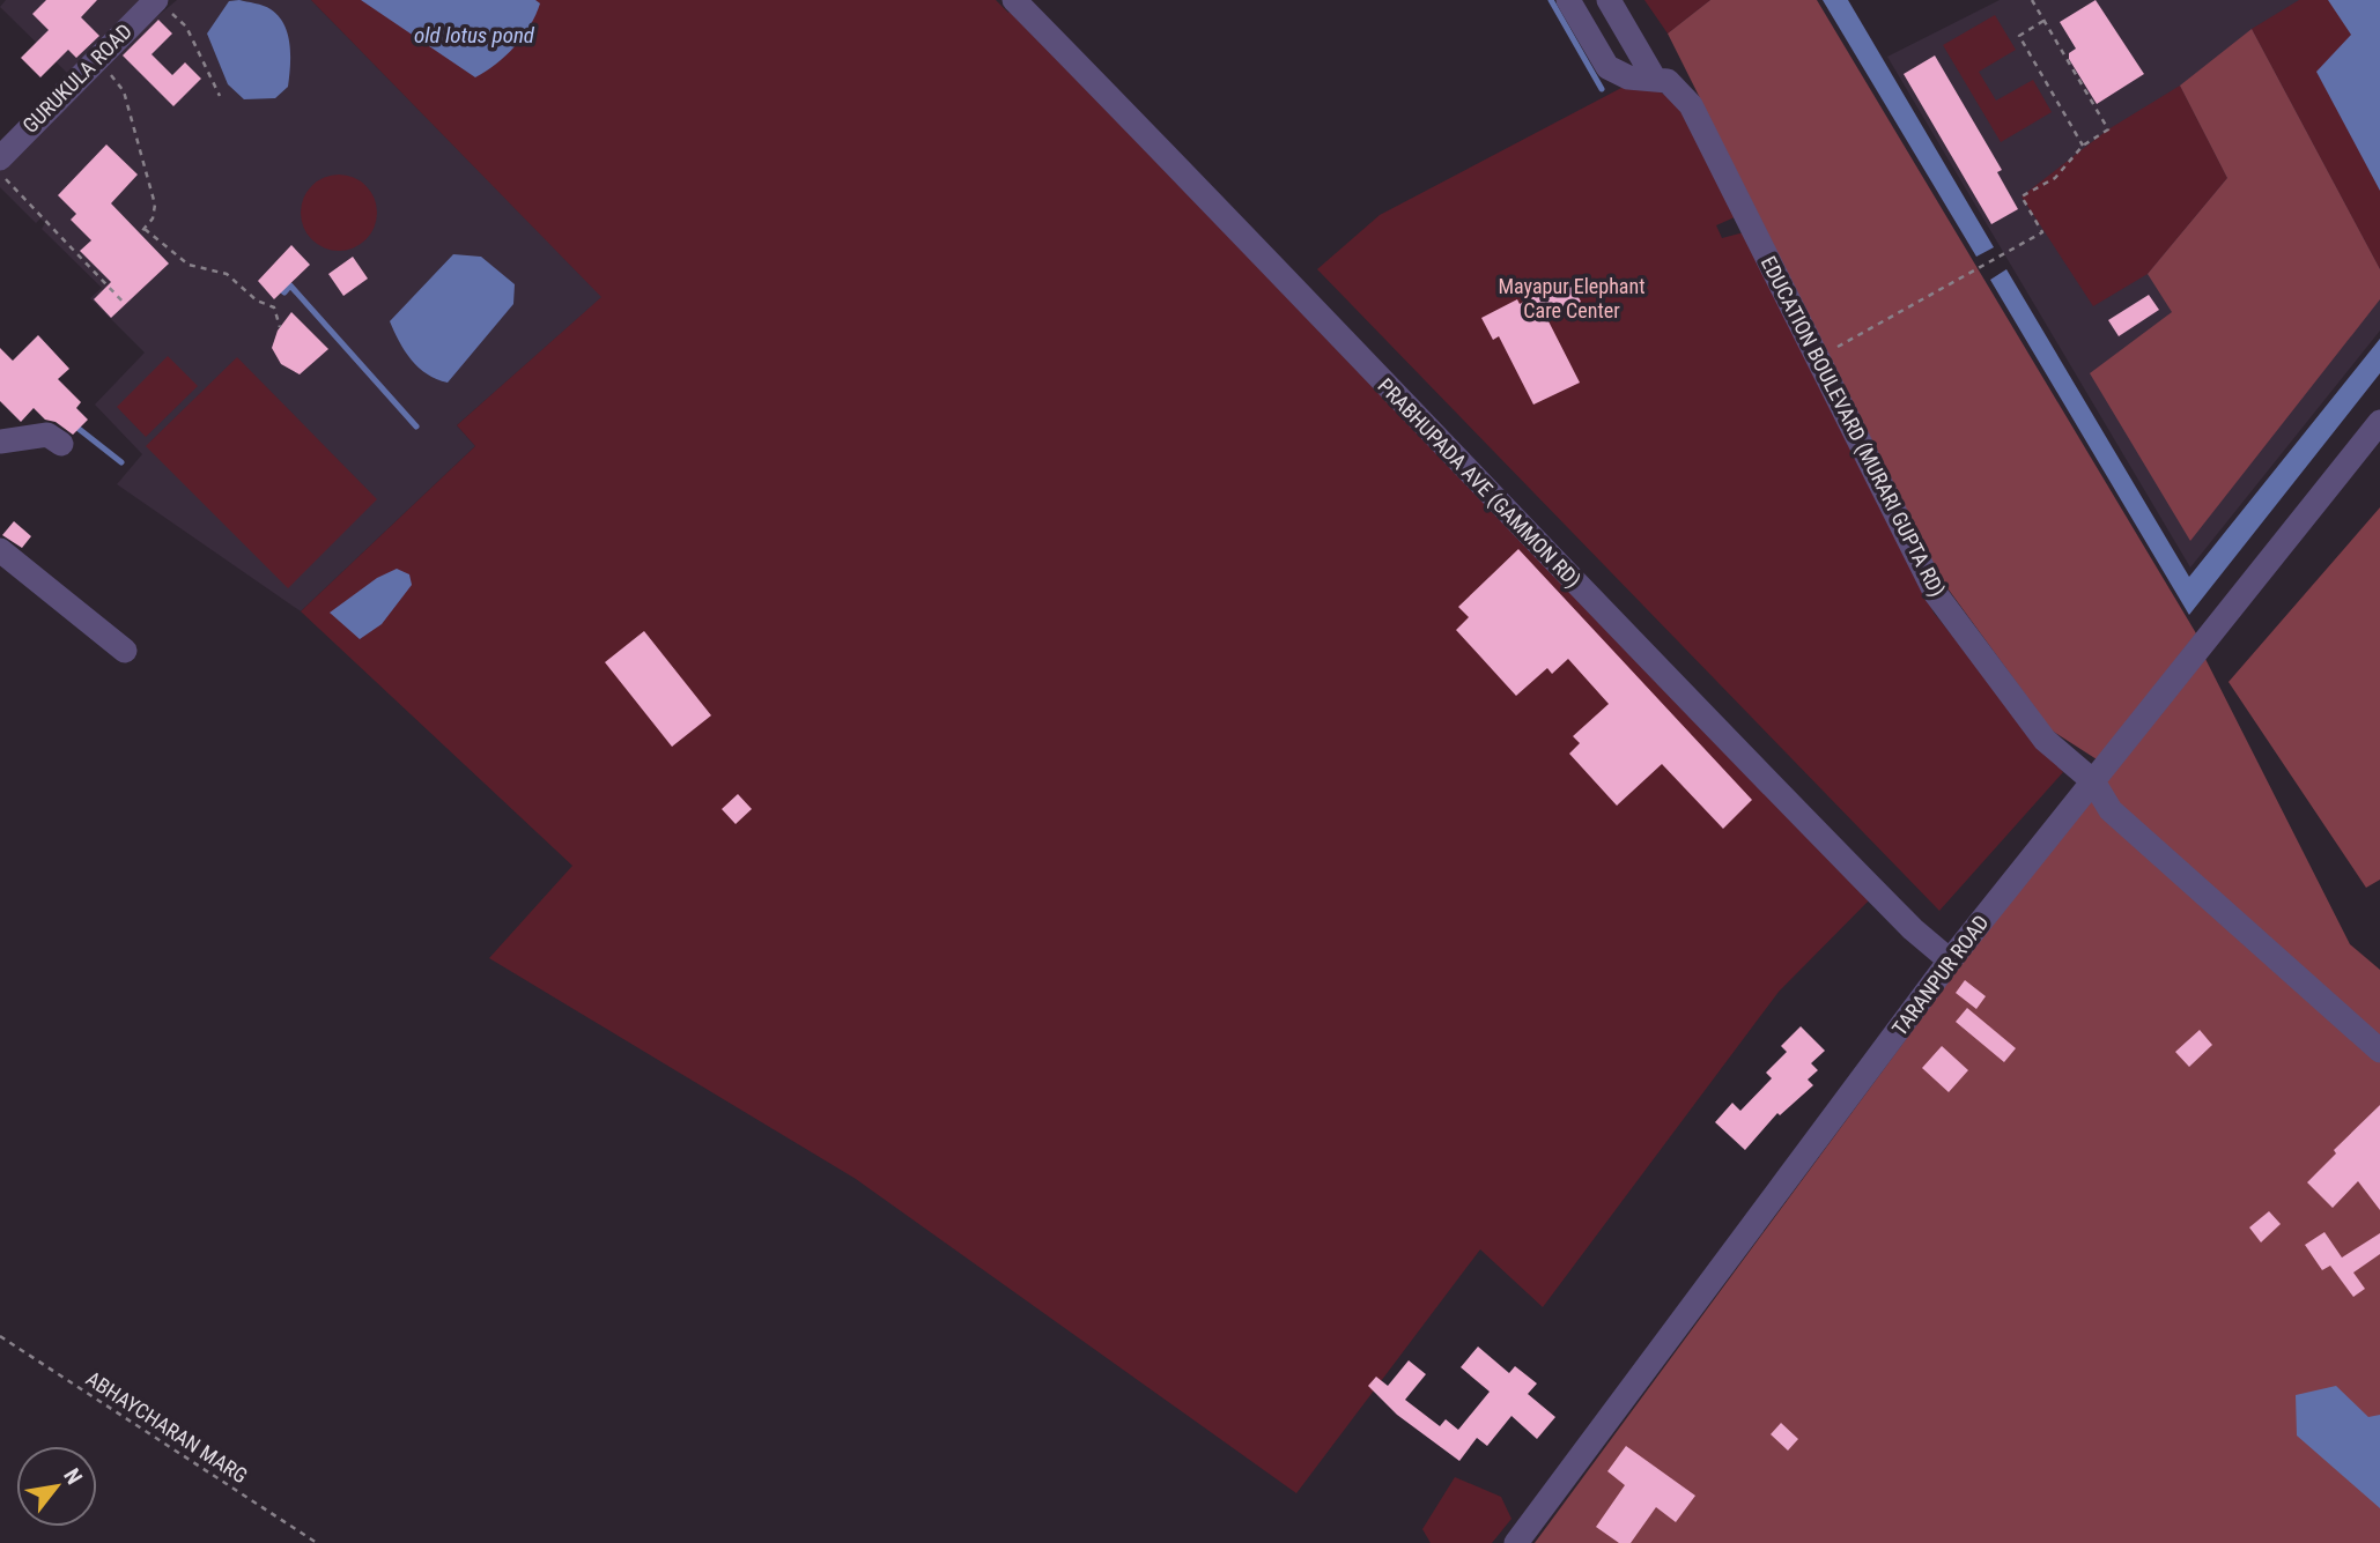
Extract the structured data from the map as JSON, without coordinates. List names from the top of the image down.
{
  "streets": {
    "street": [
      "GURUKULA ROAD",
      "EDUCATION BOULEVARD (MURARI GUPTA RD)",
      "PRABHUPADA AVE (GAMMON RD)",
      "TARANPUR ROAD"
    ],
    "path": ["ABHAYCHARAN MARG"]
  },
  "crossings": [
    ["EDUCATION BOULEVARD (MURARI GUPTA RD)", "TARANPUR ROAD"],
    ["PRABHUPADA AVE (GAMMON RD)", "TARANPUR ROAD"]
  ],
  "water": ["old lotus pond"],
  "parks": ["Mayapur Elephant Care Center"],
  "north": "top right"
}
